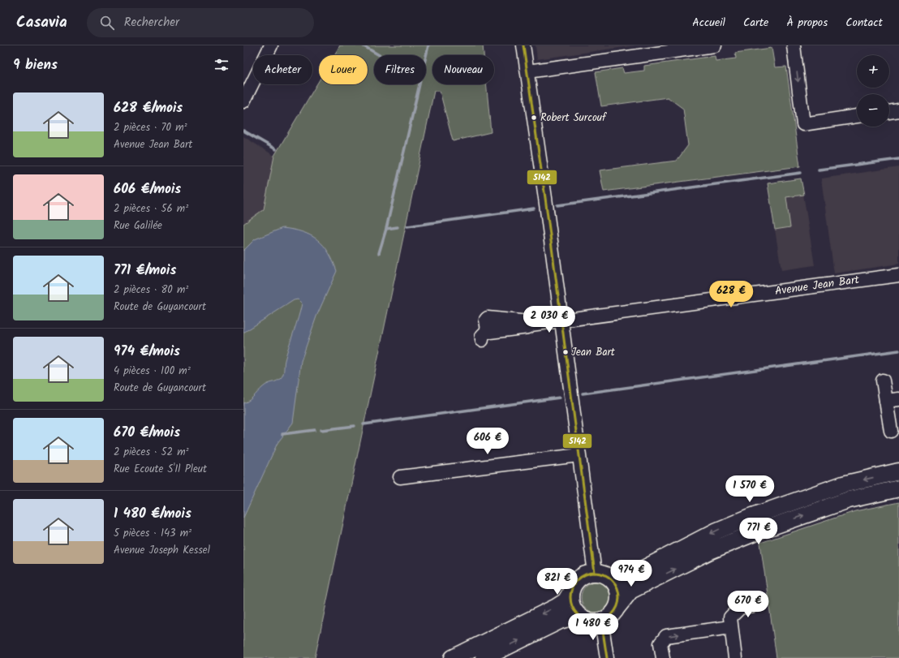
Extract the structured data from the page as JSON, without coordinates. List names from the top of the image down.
{
  "streets": {
    "street": ["Avenue Jean Bart"]
  },
  "places": ["Robert Surcouf", "Jean Bart"],
  "lines": ["transit line 5142"],
  "page": {
    "header": "Casavia",
    "search": "Rechercher",
    "nav": [
      "Accueil",
      "Carte",
      "À propos",
      "Contact"
    ],
    "heading": "9 biens",
    "map_buttons": ["+", "−"],
    "chip": [
      "Acheter",
      "Louer",
      "Filtres",
      "Nouveau"
    ],
    "list": [
      {
        "name": "628 €/mois",
        "note": "2 pièces · 70 m² · Avenue Jean Bart"
      },
      {
        "name": "606 €/mois",
        "note": "2 pièces · 56 m² · Rue Galilée"
      },
      {
        "name": "771 €/mois",
        "note": "2 pièces · 80 m² · Route de Guyancourt"
      },
      {
        "name": "974 €/mois",
        "note": "4 pièces · 100 m² · Route de Guyancourt"
      },
      {
        "name": "670 €/mois",
        "note": "2 pièces · 52 m² · Rue Ecoute S'Il Pleut"
      },
      {
        "name": "1 480 €/mois",
        "note": "5 pièces · 143 m² · Avenue Joseph Kessel"
      }
    ],
    "price": [
      "628 €",
      "2 030 €",
      "606 €",
      "1 570 €",
      "771 €",
      "974 €",
      "821 €",
      "670 €",
      "1 480 €"
    ]
  }
}
